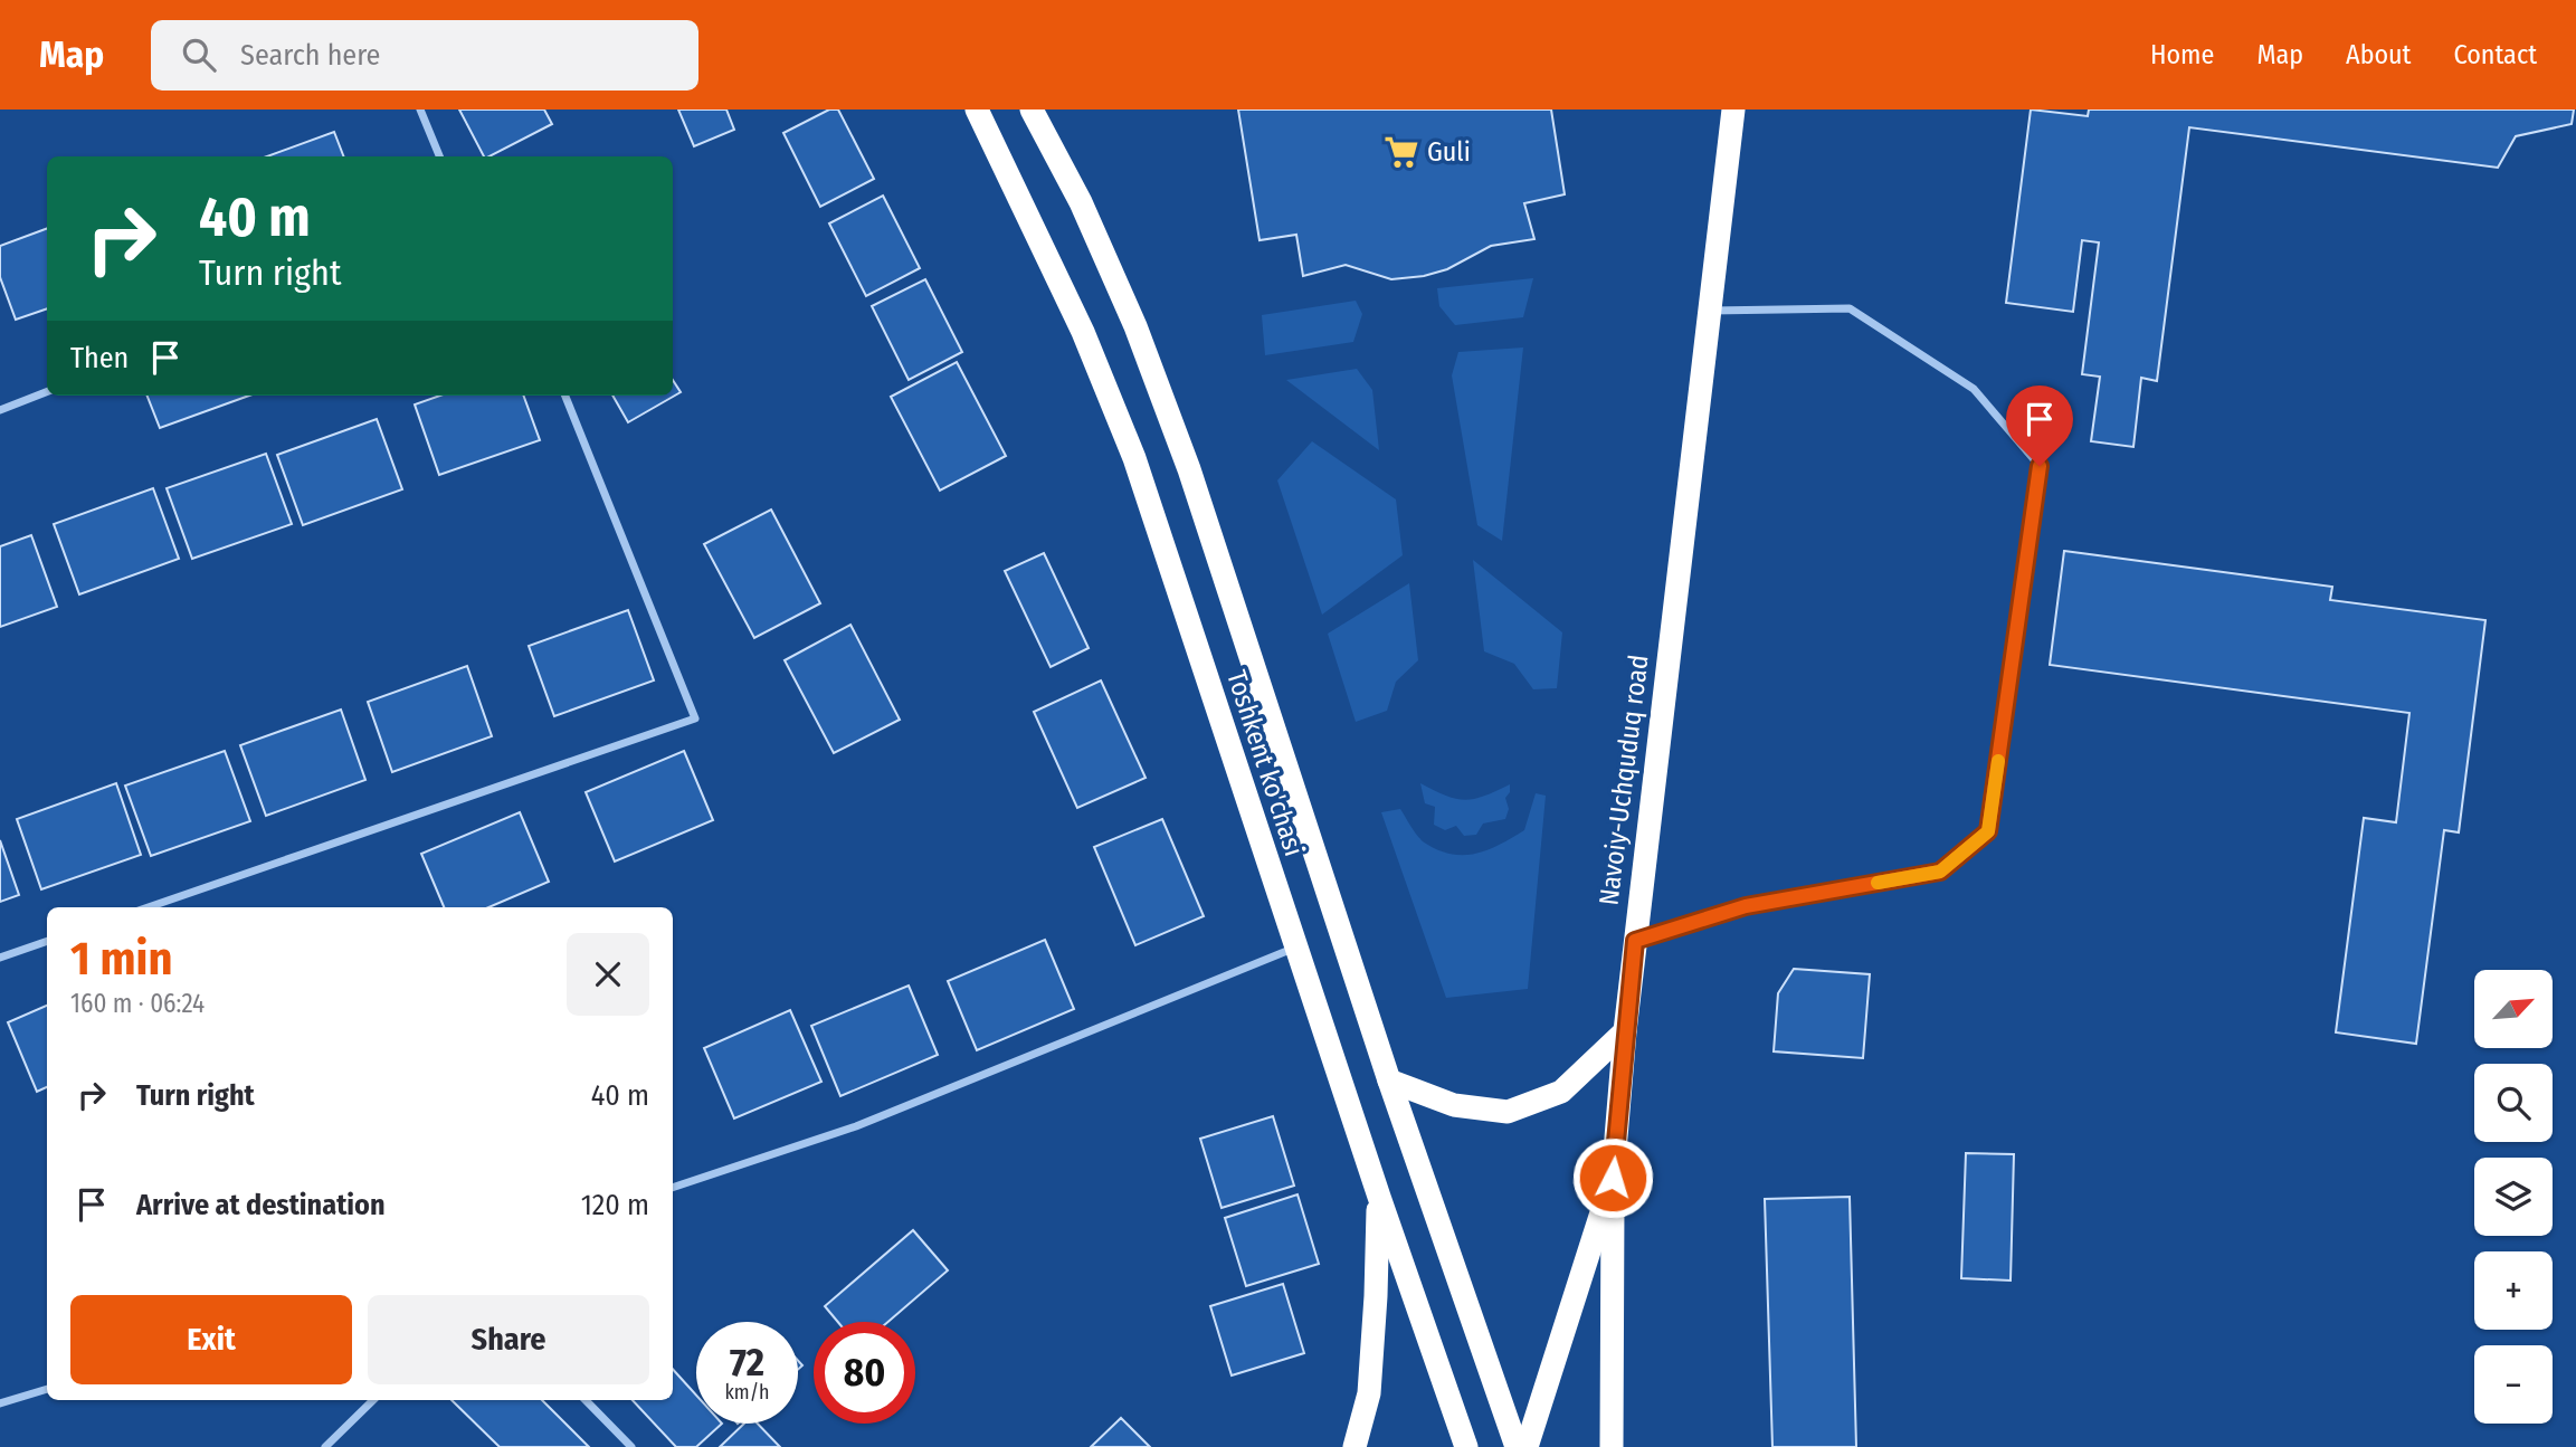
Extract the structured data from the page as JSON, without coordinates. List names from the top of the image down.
{
  "streets": {
    "highway": ["Toshkent ko'chasi", "Navoiy-Uchquduq road"]
  },
  "places": {
    "supermarket": ["Guli"]
  },
  "north": "top right",
  "page": {
    "header": "Map",
    "search": "Search here",
    "nav": [
      "Home",
      "Map",
      "About",
      "Contact"
    ],
    "turn": ["40 m", "Turn right"],
    "then": "Then",
    "heading": ["1 min", "160 m · 06:24"],
    "map_buttons": ["+", "−"],
    "list": [
      {
        "name": "Turn right",
        "value": "40 m"
      },
      {
        "name": "Arrive at destination",
        "value": "120 m"
      }
    ],
    "buttons": ["Exit", "Share"],
    "speed": "72 km/h",
    "limit": "80"
  }
}
